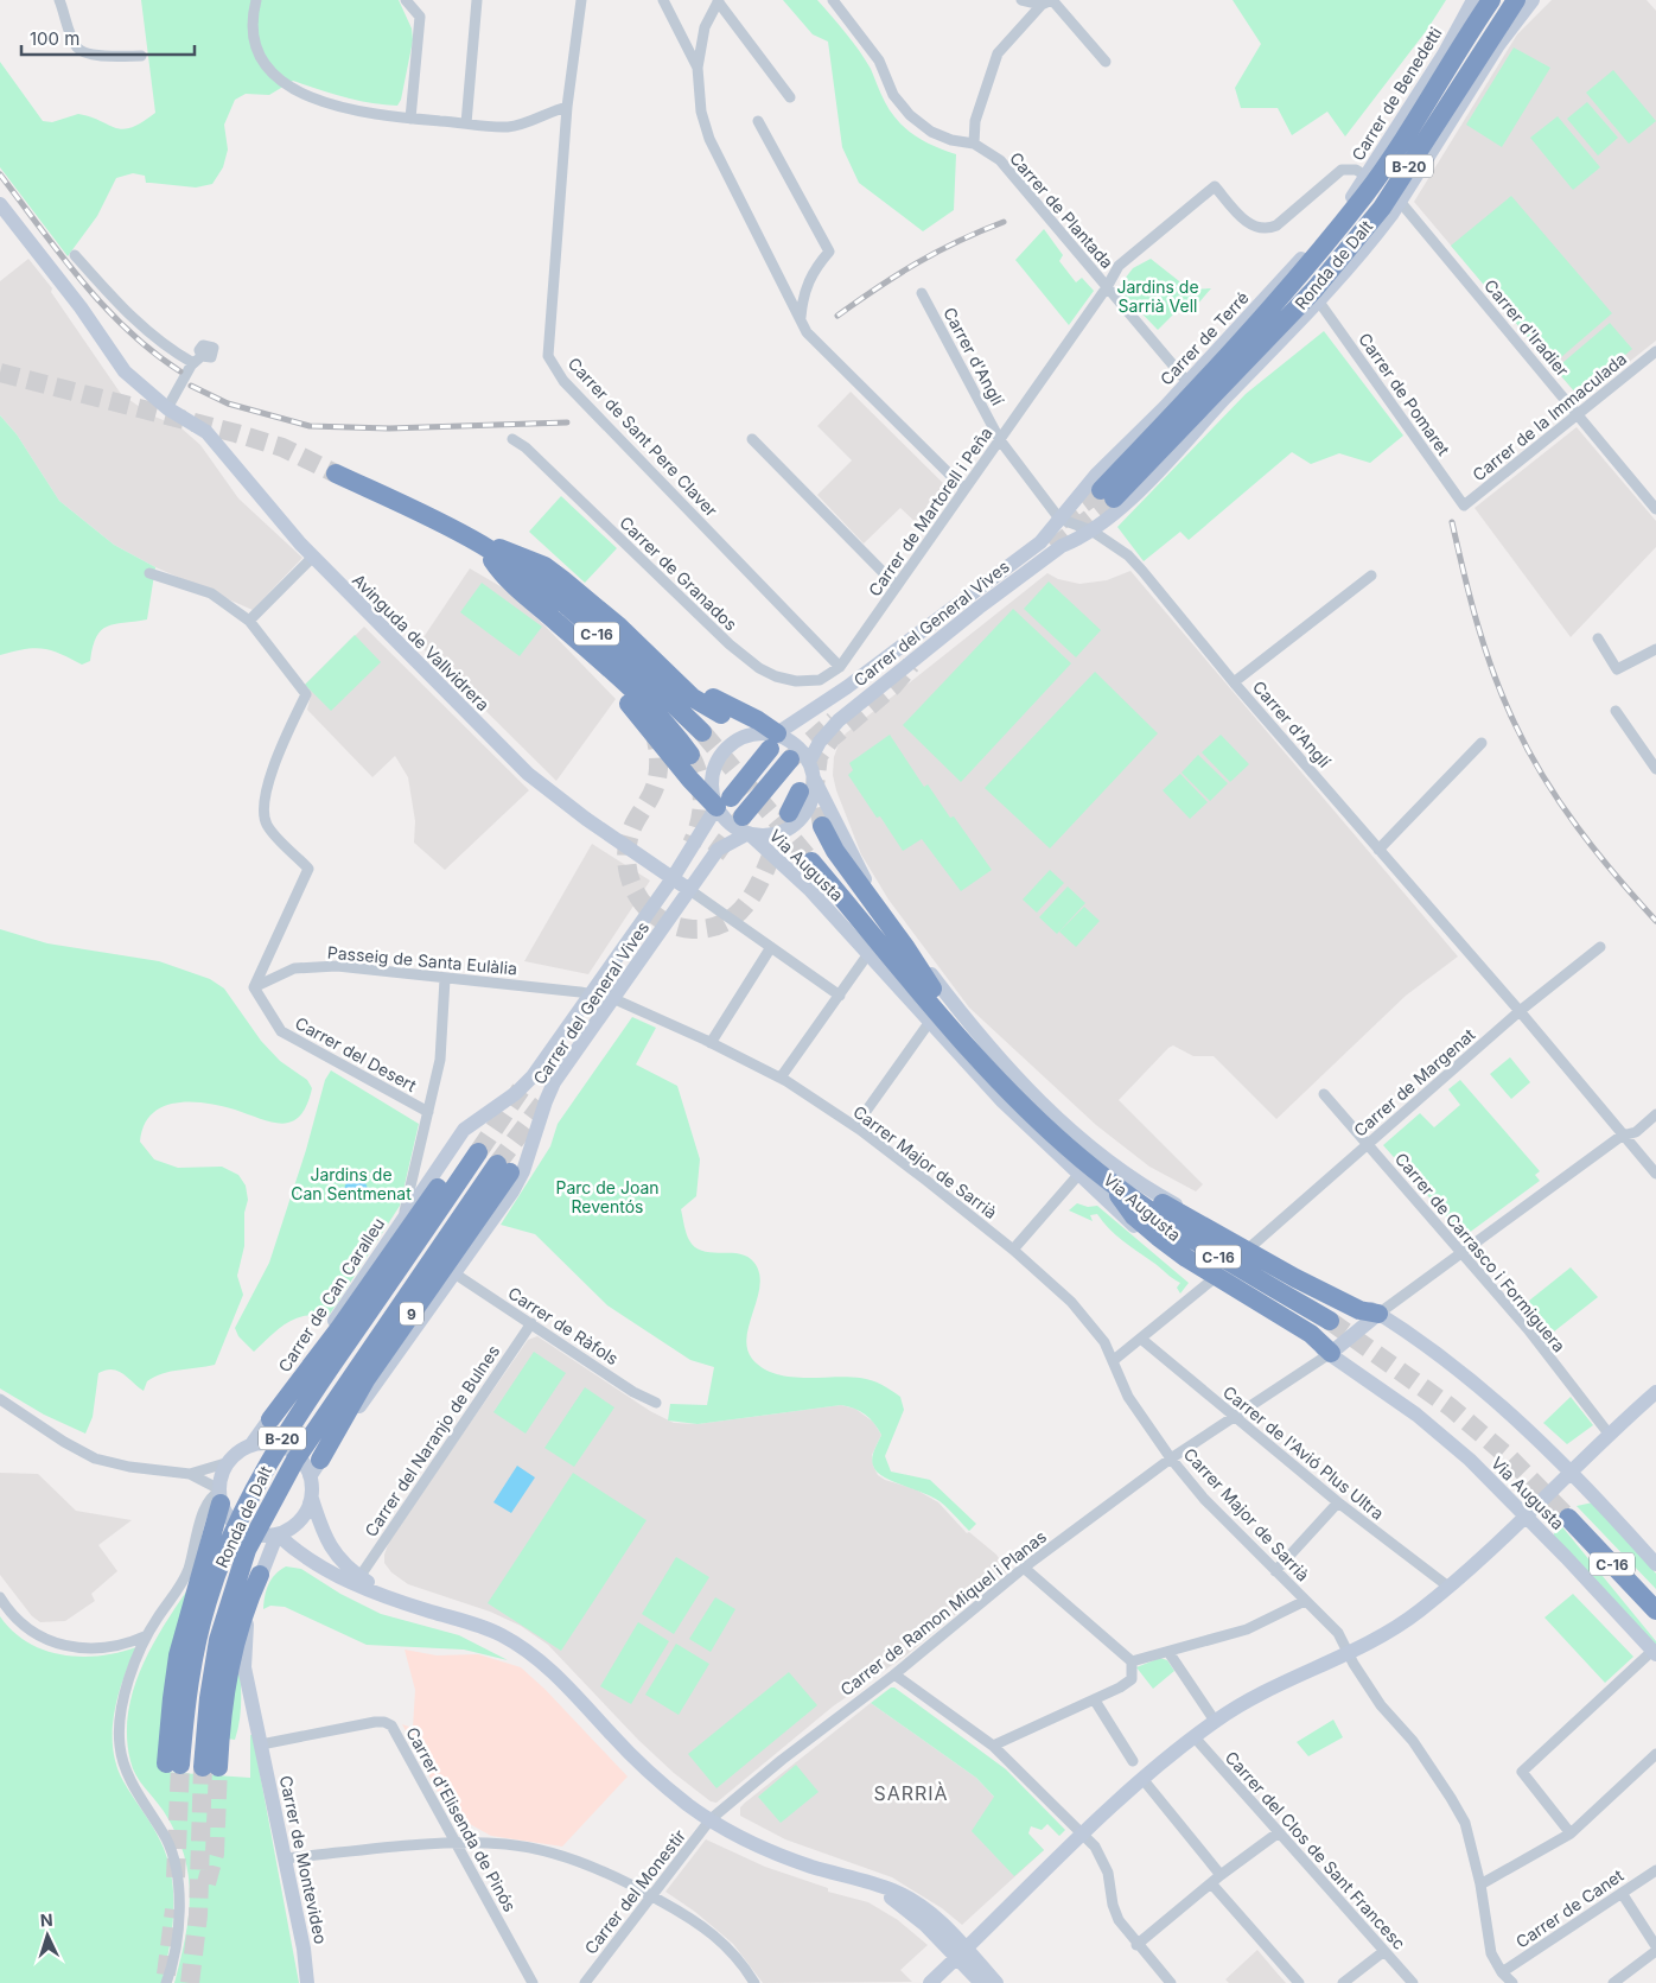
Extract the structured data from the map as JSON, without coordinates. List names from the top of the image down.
{
  "streets": {
    "highway": [
      "B-20",
      "Ronda de Dalt",
      "C-16",
      "9"
    ],
    "street": [
      "Carrer de Benedetti",
      "Carrer de Plantada",
      "Carrer d'Iradier",
      "Carrer de Terré",
      "Carrer d'Anglí",
      "Carrer de Pomaret",
      "Carrer de la Immaculada",
      "Carrer de Sant Pere Claver",
      "Carrer de Martorell i Peña",
      "Carrer de Granados",
      "Carrer del General Vives",
      "Avinguda de Vallvidrera",
      "Via Augusta",
      "Passeig de Santa Eulàlia",
      "Carrer del Desert",
      "Carrer de Margenat",
      "Carrer Major de Sarrià",
      "Carrer de Carrasco i Formiguera",
      "Carrer de Can Caralleu",
      "Carrer de Ràfols",
      "Carrer del Naranjo de Bulnes",
      "Carrer de l'Avió Plus Ultra",
      "Carrer de Ramon Miquel i Planas",
      "Carrer d'Elisenda de Pinós",
      "Carrer del Clos de Sant Francesc",
      "Carrer de Montevideo",
      "Carrer del Monestir",
      "Carrer de Canet"
    ]
  },
  "crossings": [
    ["Carrer de Benedetti", "Ronda de Dalt"],
    ["Carrer de Benedetti", "Carrer d'Iradier"],
    ["Carrer de Benedetti", "Carrer de Terré"],
    ["Carrer de Benedetti", "Carrer de Martorell i Peña"],
    ["Carrer de Plantada", "Carrer de Terré"],
    ["Carrer de Plantada", "Carrer de Martorell i Peña"],
    ["Ronda de Dalt", "Carrer de Can Caralleu"],
    ["Ronda de Dalt", "9"],
    ["Carrer d'Iradier", "Carrer de Terré"],
    ["Carrer d'Iradier", "Carrer de la Immaculada"],
    ["Carrer d'Iradier", "Carrer de Martorell i Peña"],
    ["Carrer de Terré", "Carrer d'Anglí"],
    ["Carrer de Terré", "Carrer de Martorell i Peña"],
    ["Carrer de Terré", "Carrer del General Vives"],
    ["Carrer d'Anglí", "Carrer de Martorell i Peña"],
    ["Carrer d'Anglí", "Carrer del General Vives"],
    ["Carrer d'Anglí", "Carrer de Margenat"],
    ["Carrer de Pomaret", "Carrer de la Immaculada"],
    ["Carrer de Sant Pere Claver", "Carrer de Martorell i Peña"],
    ["Carrer de Sant Pere Claver", "Carrer de Granados"],
    ["Carrer de Martorell i Peña", "Carrer de Granados"],
    ["Carrer del General Vives", "Avinguda de Vallvidrera"],
    ["Carrer del General Vives", "Via Augusta"],
    ["Carrer del General Vives", "Passeig de Santa Eulàlia"],
    ["Carrer del General Vives", "Carrer Major de Sarrià"],
    ["Carrer del General Vives", "Carrer de Can Caralleu"],
    ["Carrer del General Vives", "Carrer de Ràfols"],
    ["Via Augusta", "Carrer de Margenat"],
    ["Via Augusta", "Carrer de Ramon Miquel i Planas"],
    ["Passeig de Santa Eulàlia", "Carrer del Desert"],
    ["Passeig de Santa Eulàlia", "Carrer Major de Sarrià"],
    ["Passeig de Santa Eulàlia", "Carrer de Can Caralleu"],
    ["Carrer del Desert", "Carrer de Can Caralleu"],
    ["Carrer de Margenat", "Carrer de Carrasco i Formiguera"],
    ["Carrer Major de Sarrià", "Carrer de Ramon Miquel i Planas"],
    ["Carrer Major de Sarrià", "Carrer de Canet"],
    ["Carrer de Can Caralleu", "9"],
    ["Carrer de Ràfols", "Carrer del Naranjo de Bulnes"],
    ["Carrer de l'Avió Plus Ultra", "Carrer de Ramon Miquel i Planas"],
    ["Carrer de Ramon Miquel i Planas", "Carrer del Monestir"],
    ["Carrer d'Elisenda de Pinós", "Carrer de Montevideo"]
  ],
  "districts": ["SARRIÀ"],
  "parks": ["Jardins de Sarrià Vell", "Jardins de Can Sentmenat", "Parc de Joan Reventós"],
  "scale_bar": "100 m",
  "north": "top"
}
